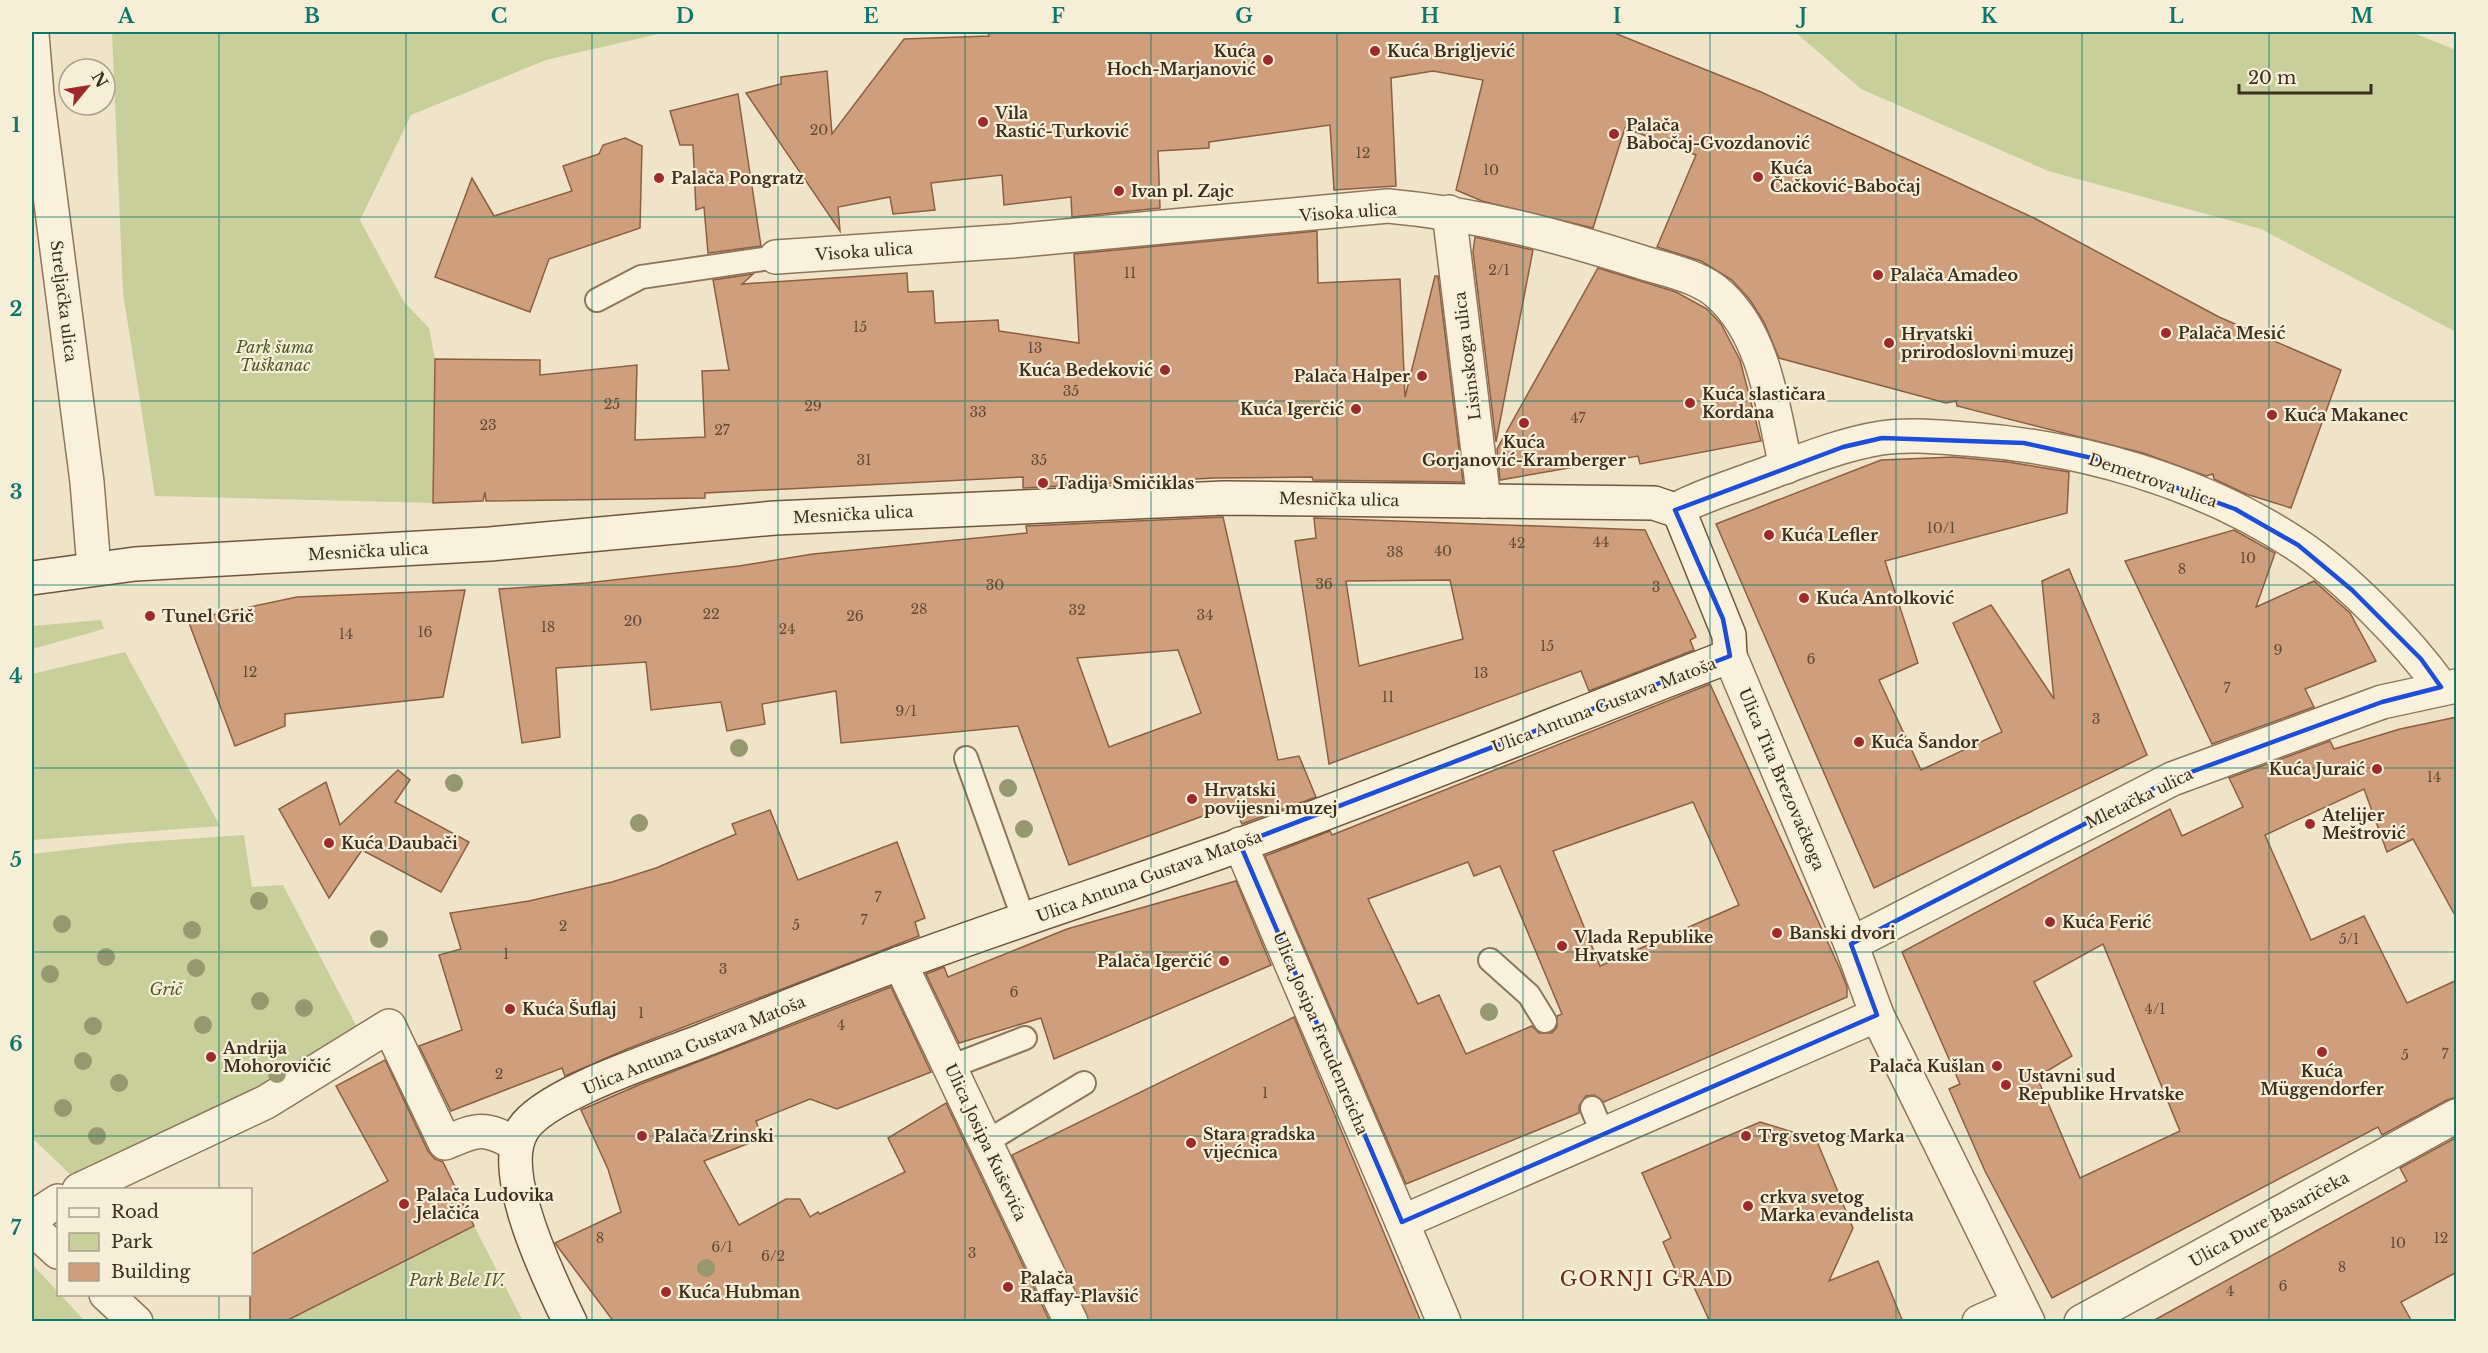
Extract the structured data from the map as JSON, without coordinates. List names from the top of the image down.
{
  "streets": {
    "street": [
      "Visoka ulica",
      "Streljačka ulica",
      "Lisinskoga ulica",
      "Demetrova ulica",
      "Mesnička ulica",
      "Ulica Antuna Gustava Matoša",
      "Ulica Tita Brezovačkoga",
      "Mletačka ulica",
      "Ulica Josipa Freudenreicha",
      "Ulica Josipa Kuševića",
      "Ulica Đure Basaričeka"
    ]
  },
  "crossings": [
    ["Visoka ulica", "Lisinskoga ulica"],
    ["Visoka ulica", "Demetrova ulica"],
    ["Streljačka ulica", "Mesnička ulica"],
    ["Lisinskoga ulica", "Mesnička ulica"],
    ["Demetrova ulica", "Mesnička ulica"],
    ["Demetrova ulica", "Ulica Tita Brezovačkoga"],
    ["Demetrova ulica", "Mletačka ulica"],
    ["Mesnička ulica", "Ulica Tita Brezovačkoga"],
    ["Ulica Antuna Gustava Matoša", "Ulica Tita Brezovačkoga"],
    ["Ulica Antuna Gustava Matoša", "Ulica Josipa Freudenreicha"],
    ["Ulica Antuna Gustava Matoša", "Ulica Josipa Kuševića"],
    ["Ulica Tita Brezovačkoga", "Mletačka ulica"]
  ],
  "districts": ["GORNJI GRAD"],
  "parks": ["Park šuma Tuškanac", "Grič", "Park Bele IV."],
  "places": [
    "Kuća Brigljević",
    "Kuća Hoch-Marjanović",
    "Vila Rastić-Turković",
    "Palača Babočaj-Gvozdanović",
    "Kuća Čačković-Babočaj",
    "Palača Pongratz",
    "Ivan pl. Zajc",
    "Palača Amadeo",
    "Palača Mesić",
    "Hrvatski prirodoslovni muzej",
    "Kuća Bedeković",
    "Palača Halper",
    "Kuća slastičara Kordana",
    "Kuća Igerčić",
    "Kuća Makanec",
    "Kuća Gorjanović-Kramberger",
    "Tadija Smičiklas",
    "Kuća Lefler",
    "Kuća Antolković",
    "Tunel Grič",
    "Kuća Šandor",
    "Kuća Juraić",
    "Hrvatski povijesni muzej",
    "Atelijer Meštrović",
    "Kuća Daubači",
    "Kuća Ferić",
    "Banski dvori",
    "Vlada Republike Hrvatske",
    "Palača Igerčić",
    "Kuća Šuflaj",
    "Kuća Müggendorfer",
    "Andrija Mohorovičić",
    "Palača Kušlan",
    "Ustavni sud Republike Hrvatske",
    "Palača Zrinski",
    "Trg svetog Marka",
    "Stara gradska vijećnica",
    "Palača Ludovika Jelačića",
    "crkva svetog Marka evanđelista",
    "Palača Raffay-Plavšić",
    "Kuća Hubman"
  ],
  "house_numbers": [
    "20",
    "12",
    "10",
    "2/1",
    "11",
    "15",
    "13",
    "35",
    "25",
    "29",
    "33",
    "47",
    "23",
    "27",
    "31",
    "35",
    "10/1",
    "44",
    "42",
    "40",
    "38",
    "10",
    "8",
    "36",
    "30",
    "3",
    "28",
    "32",
    "22",
    "34",
    "26",
    "20",
    "18",
    "24",
    "16",
    "14",
    "15",
    "9",
    "6",
    "12",
    "13",
    "7",
    "11",
    "9/1",
    "3",
    "14",
    "7",
    "7",
    "5",
    "2",
    "5/1",
    "1",
    "3",
    "6",
    "4/1",
    "1",
    "4",
    "7",
    "5",
    "2",
    "1",
    "8",
    "12",
    "10",
    "6/1",
    "3",
    "6/2",
    "8",
    "6",
    "4"
  ],
  "legend": ["Road", "Park", "Building"],
  "scale_bar": "20 m",
  "north": "top right",
  "grid": {
    "columns": [
      "A",
      "B",
      "C",
      "D",
      "E",
      "F",
      "G",
      "H",
      "I",
      "J",
      "K",
      "L",
      "M"
    ],
    "rows": [
      "1",
      "2",
      "3",
      "4",
      "5",
      "6",
      "7"
    ]
  }
}
